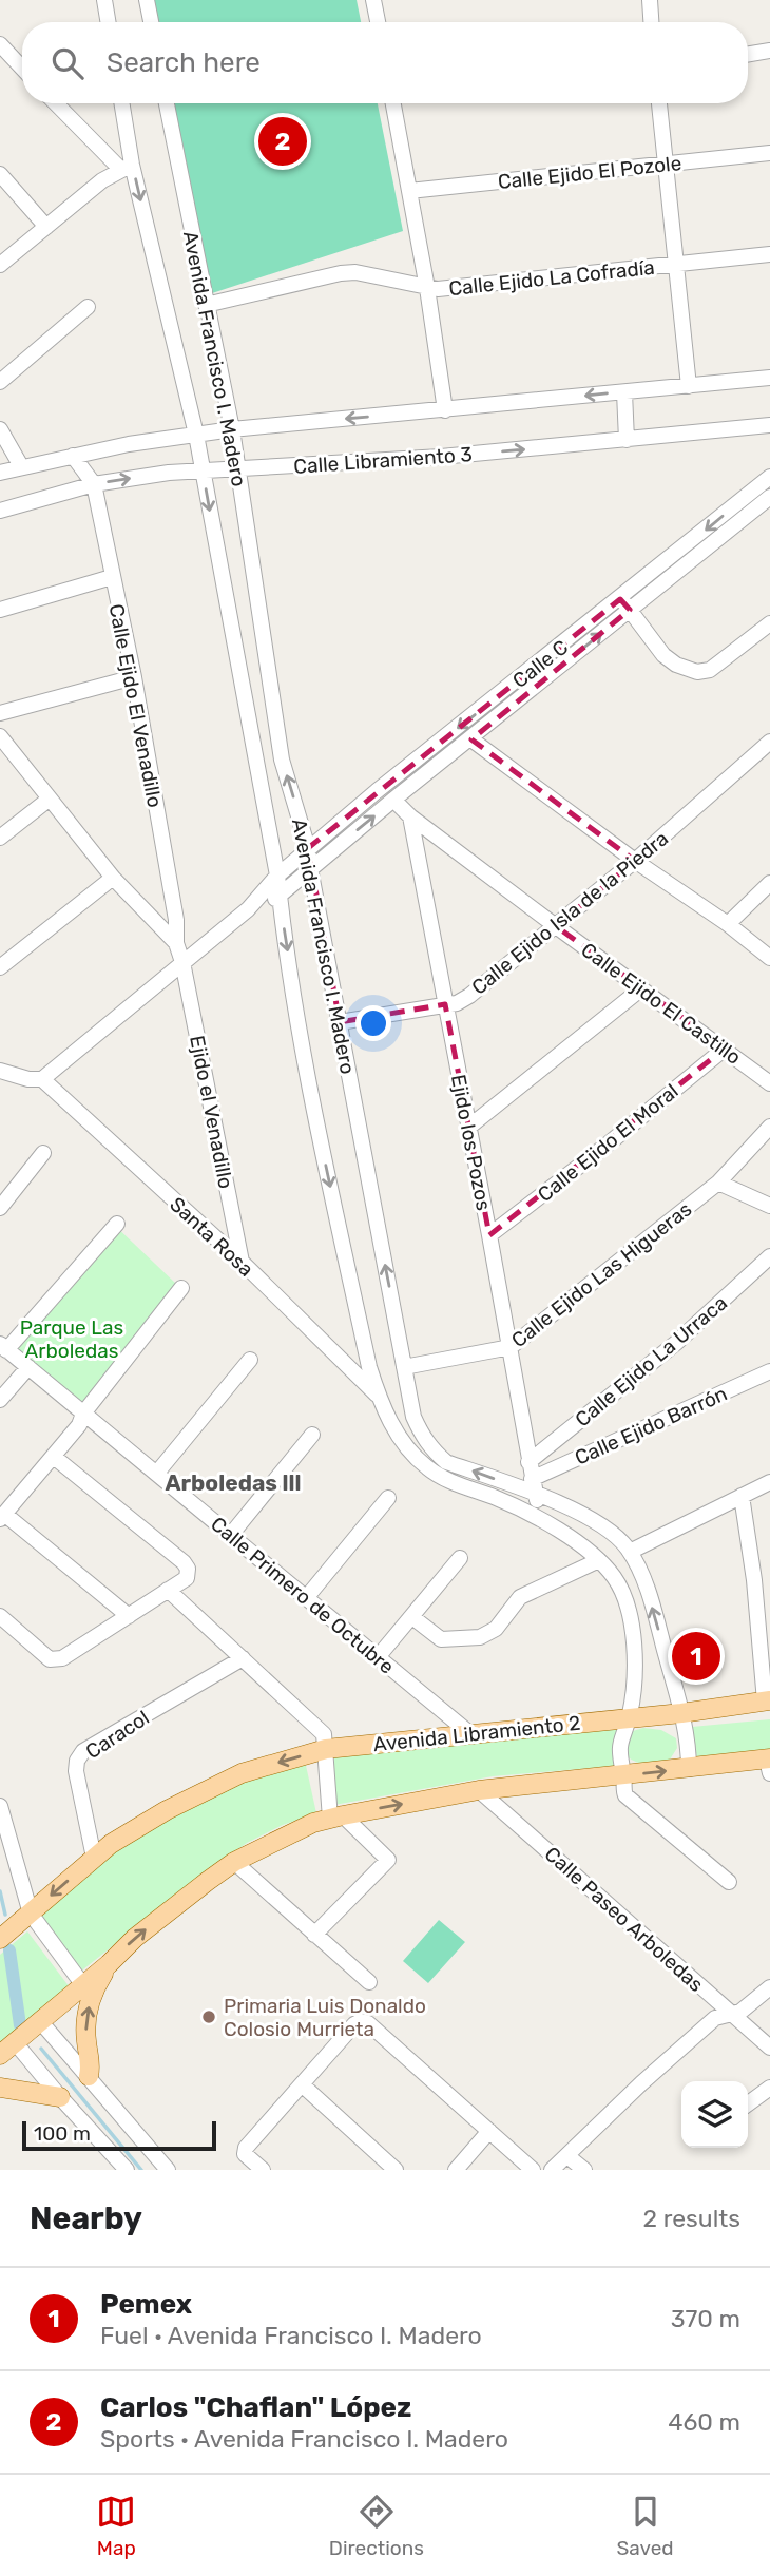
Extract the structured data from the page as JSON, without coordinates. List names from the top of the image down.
{
  "streets": {
    "main road": ["Avenida Libramiento 2"],
    "street": [
      "Calle Ejido El Pozole",
      "Calle Ejido La Cofradía",
      "Avenida Francisco I. Madero",
      "Calle Libramiento 3",
      "Calle C",
      "Calle Ejido El Venadillo",
      "Calle Ejido Isla de la Piedra",
      "Calle Ejido El Castillo",
      "Ejido el Venadillo",
      "Ejido los Pozos",
      "Calle Ejido El Moral",
      "Santa Rosa",
      "Calle Ejido Las Higueras",
      "Calle Ejido La Urraca",
      "Calle Ejido Barrón",
      "Calle Primero de Octubre",
      "Caracol",
      "Calle Paseo Arboledas"
    ]
  },
  "crossings": [
    ["Calle Ejido La Cofradía", "Avenida Francisco I. Madero"],
    ["Avenida Francisco I. Madero", "Calle Libramiento 3"],
    ["Avenida Francisco I. Madero", "Calle C"],
    ["Avenida Francisco I. Madero", "Calle Ejido Isla de la Piedra"],
    ["Avenida Francisco I. Madero", "Ejido los Pozos"],
    ["Avenida Francisco I. Madero", "Santa Rosa"],
    ["Avenida Francisco I. Madero", "Calle Ejido Las Higueras"],
    ["Avenida Francisco I. Madero", "Calle Ejido Barrón"],
    ["Avenida Francisco I. Madero", "Avenida Libramiento 2"],
    ["Calle Libramiento 3", "Calle Ejido El Venadillo"],
    ["Calle Ejido El Venadillo", "Ejido el Venadillo"],
    ["Calle Ejido Isla de la Piedra", "Calle Ejido El Castillo"],
    ["Calle Ejido Isla de la Piedra", "Ejido los Pozos"],
    ["Calle Ejido El Castillo", "Ejido los Pozos"],
    ["Calle Ejido El Castillo", "Calle Ejido El Moral"],
    ["Ejido el Venadillo", "Santa Rosa"],
    ["Ejido los Pozos", "Calle Ejido El Moral"],
    ["Ejido los Pozos", "Calle Ejido Las Higueras"],
    ["Ejido los Pozos", "Calle Ejido La Urraca"],
    ["Ejido los Pozos", "Calle Ejido Barrón"],
    ["Calle Primero de Octubre", "Avenida Libramiento 2"],
    ["Avenida Libramiento 2", "Caracol"]
  ],
  "districts": ["Arboledas lll"],
  "parks": ["Parque Las Arboledas"],
  "places": ["Primaria Luis Donaldo Colosio Murrieta"],
  "scale_bar": "100 m",
  "page": {
    "search": "Search here",
    "pins": ["2", "1"],
    "scale": "100 m",
    "heading": ["Nearby", "2 results"],
    "list": [
      {
        "mark": "1",
        "name": "Pemex",
        "note": "Fuel · Avenida Francisco I. Madero",
        "value": "370 m"
      },
      {
        "mark": "2",
        "name": "Carlos \"Chaflan\" López",
        "note": "Sports · Avenida Francisco I. Madero",
        "value": "460 m"
      }
    ],
    "nav": ["Map", "Directions", "Saved"]
  }
}
